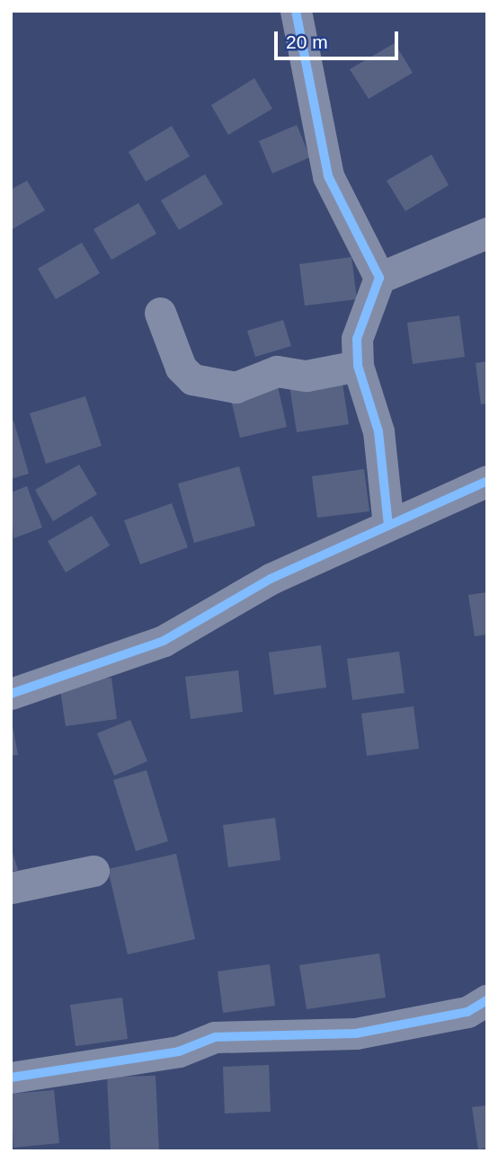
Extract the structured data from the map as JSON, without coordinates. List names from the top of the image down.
{
  "scale_bar": "20 m"
}
